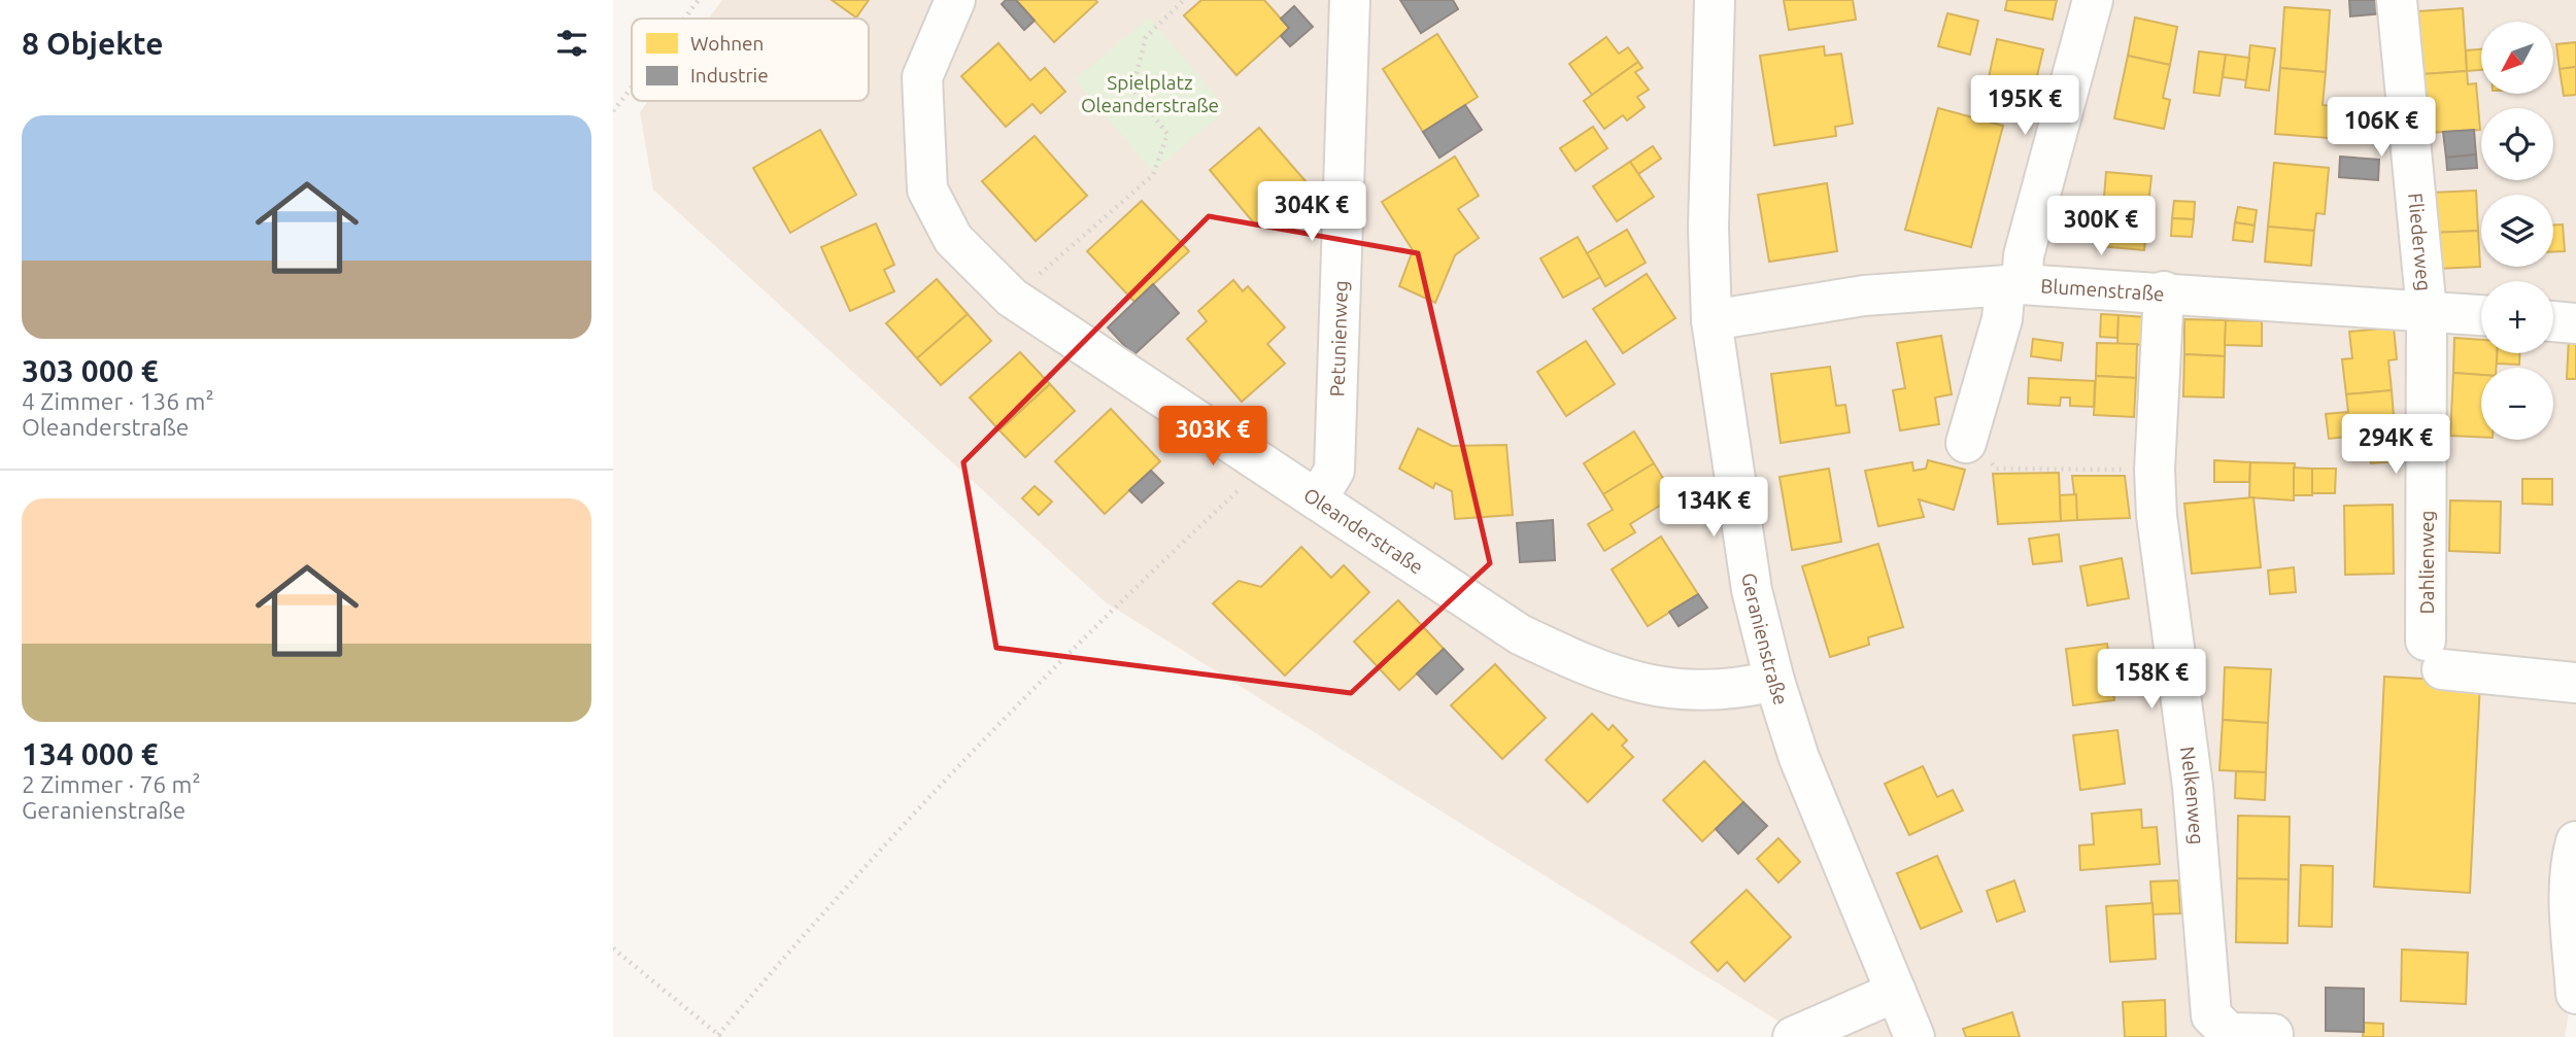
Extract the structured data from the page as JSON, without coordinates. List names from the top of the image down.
{
  "streets": {
    "street": [
      "Fliederweg",
      "Blumenstraße",
      "Petunienweg",
      "Oleanderstraße",
      "Dahlienweg",
      "Geranienstraße",
      "Nelkenweg"
    ]
  },
  "crossings": [
    ["Fliederweg", "Blumenstraße"],
    ["Fliederweg", "Dahlienweg"],
    ["Blumenstraße", "Dahlienweg"],
    ["Blumenstraße", "Geranienstraße"],
    ["Blumenstraße", "Nelkenweg"],
    ["Petunienweg", "Oleanderstraße"],
    ["Oleanderstraße", "Geranienstraße"]
  ],
  "parks": ["Spielplatz Oleanderstraße"],
  "legend": ["Wohnen", "Industrie"],
  "north": "bottom left",
  "page": {
    "heading": "8 Objekte",
    "map_buttons": ["+", "−"],
    "price": [
      "195K €",
      "106K €",
      "304K €",
      "300K €",
      "303K €",
      "294K €",
      "134K €",
      "158K €"
    ],
    "list": [
      {
        "name": "303 000 €",
        "note": "4 Zimmer · 136 m² · Oleanderstraße"
      },
      {
        "name": "134 000 €",
        "note": "2 Zimmer · 76 m² · Geranienstraße"
      }
    ]
  }
}
